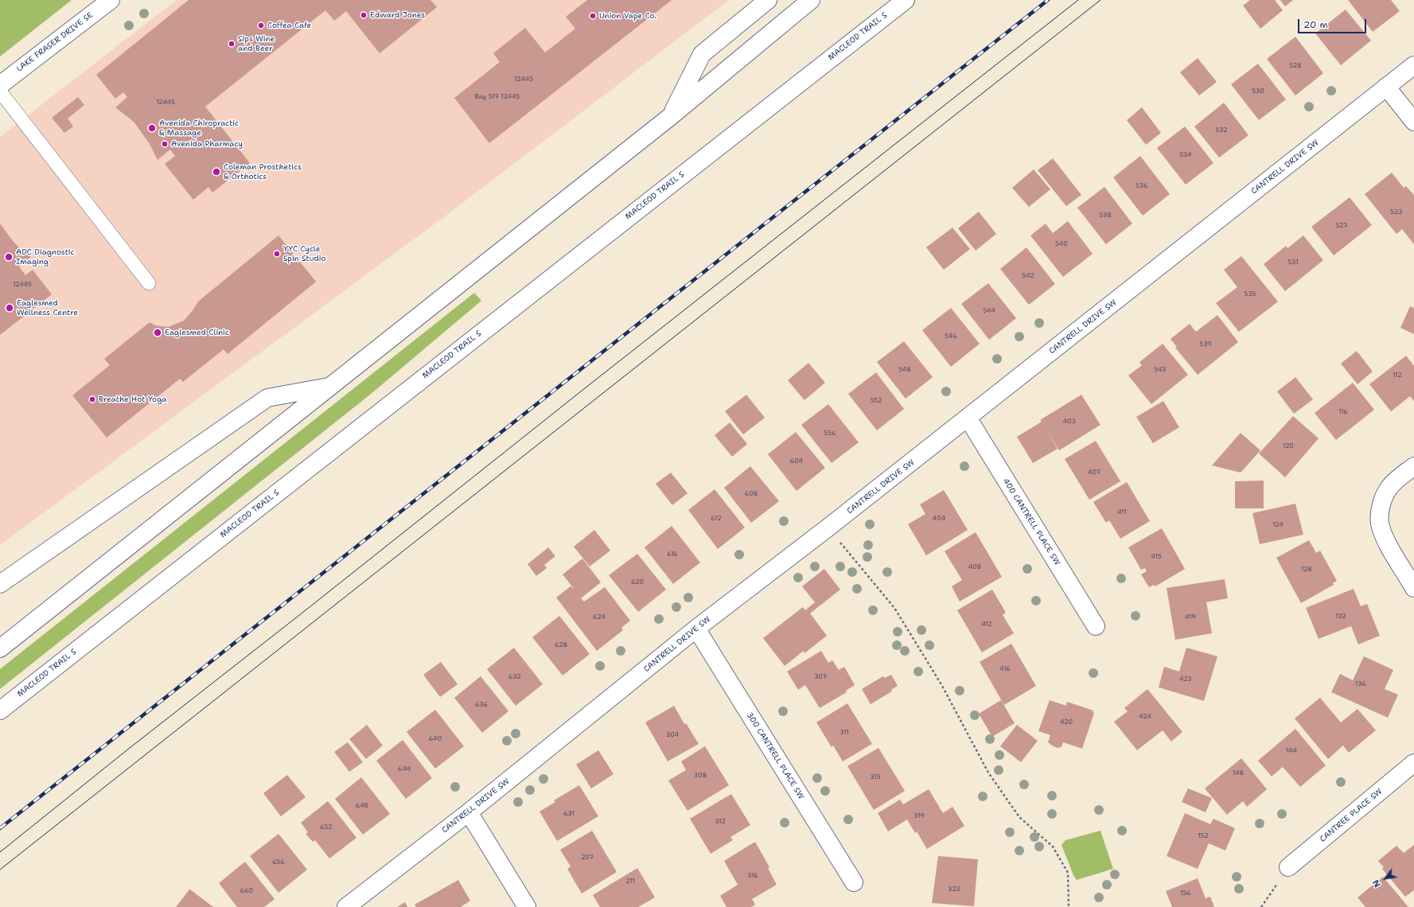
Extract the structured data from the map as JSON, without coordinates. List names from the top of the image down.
{
  "streets": {
    "main road": [
      "MACLEOD TRAIL S",
      "LAKE FRASER DRIVE SE",
      "CANTRELL DRIVE SW",
      "400 CANTRELL PLACE SW",
      "300 CANTRELL PLACE SW",
      "CANTREE PLACE SW"
    ]
  },
  "crossings": [
    ["CANTRELL DRIVE SW", "400 CANTRELL PLACE SW"],
    ["CANTRELL DRIVE SW", "300 CANTRELL PLACE SW"]
  ],
  "places": [
    "Edward Jones",
    "Union Vape Co.",
    "Coffea Cafe",
    "Sips Wine and Beer",
    "Avenida Chiropractic & Massage",
    "Avenida Pharmacy",
    "Coleman Prosthetics & Orthotics",
    "YYC Cycle Spin Studio",
    "ADC Diagnostic Imaging",
    "Eaglesmed Wellness Centre",
    "Eaglesmed Clinic",
    "Breathe Hot Yoga"
  ],
  "house_numbers": [
    "528",
    "12445",
    "530",
    "Bay 517 12445",
    "12445",
    "532",
    "534",
    "536",
    "523",
    "538",
    "527",
    "540",
    "531",
    "542",
    "12445",
    "535",
    "544",
    "546",
    "539",
    "548",
    "543",
    "112",
    "552",
    "116",
    "403",
    "556",
    "120",
    "604",
    "407",
    "608",
    "411",
    "612",
    "404",
    "124",
    "616",
    "415",
    "408",
    "128",
    "620",
    "132",
    "624",
    "419",
    "412",
    "628",
    "416",
    "632",
    "307",
    "423",
    "136",
    "636",
    "424",
    "420",
    "311",
    "304",
    "640",
    "144",
    "644",
    "148",
    "308",
    "315",
    "648",
    "631",
    "319",
    "312",
    "652",
    "152",
    "207",
    "656",
    "316",
    "211",
    "323",
    "660",
    "156"
  ],
  "scale_bar": "20 m",
  "north": "bottom left"
}
